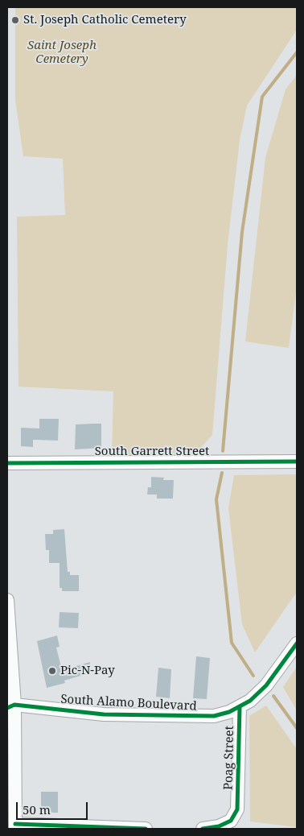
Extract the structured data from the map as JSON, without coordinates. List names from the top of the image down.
{
  "streets": {
    "street": ["South Garrett Street", "South Alamo Boulevard", "Poag Street"]
  },
  "crossings": [
    ["South Alamo Boulevard", "Poag Street"]
  ],
  "parks": ["Saint Joseph Cemetery"],
  "places": ["St. Joseph Catholic Cemetery", "Pic-N-Pay"],
  "scale_bar": "50 m"
}
